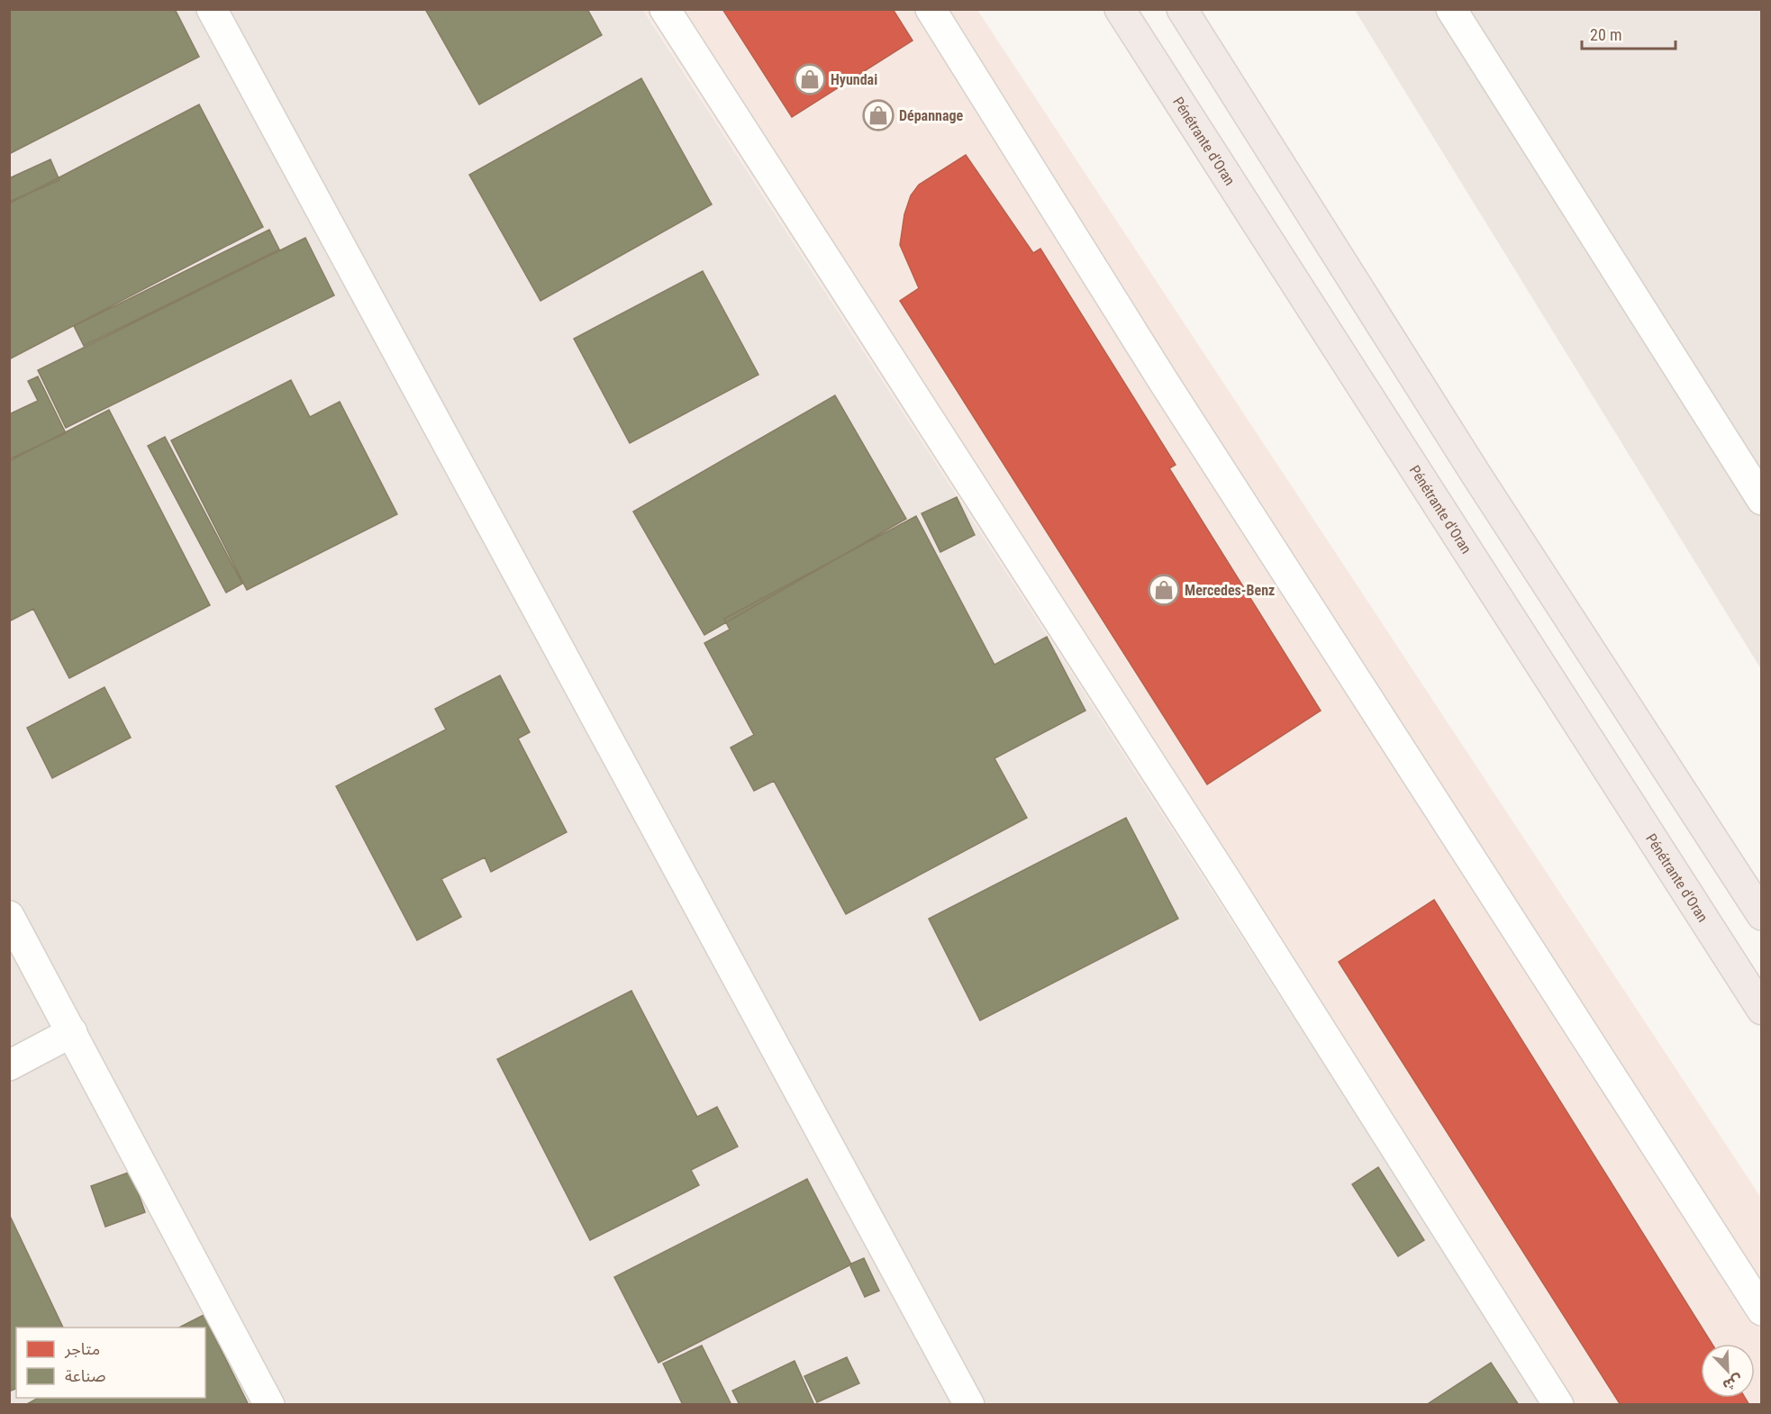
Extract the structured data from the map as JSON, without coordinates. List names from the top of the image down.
{
  "streets": {
    "highway": ["Pénétrante d'Oran"]
  },
  "places": {
    "shop": ["Hyundai", "Dépannage", "Mercedes-Benz"]
  },
  "legend": ["متاجر", "صناعة"],
  "scale_bar": "20 m",
  "north": "bottom right"
}
